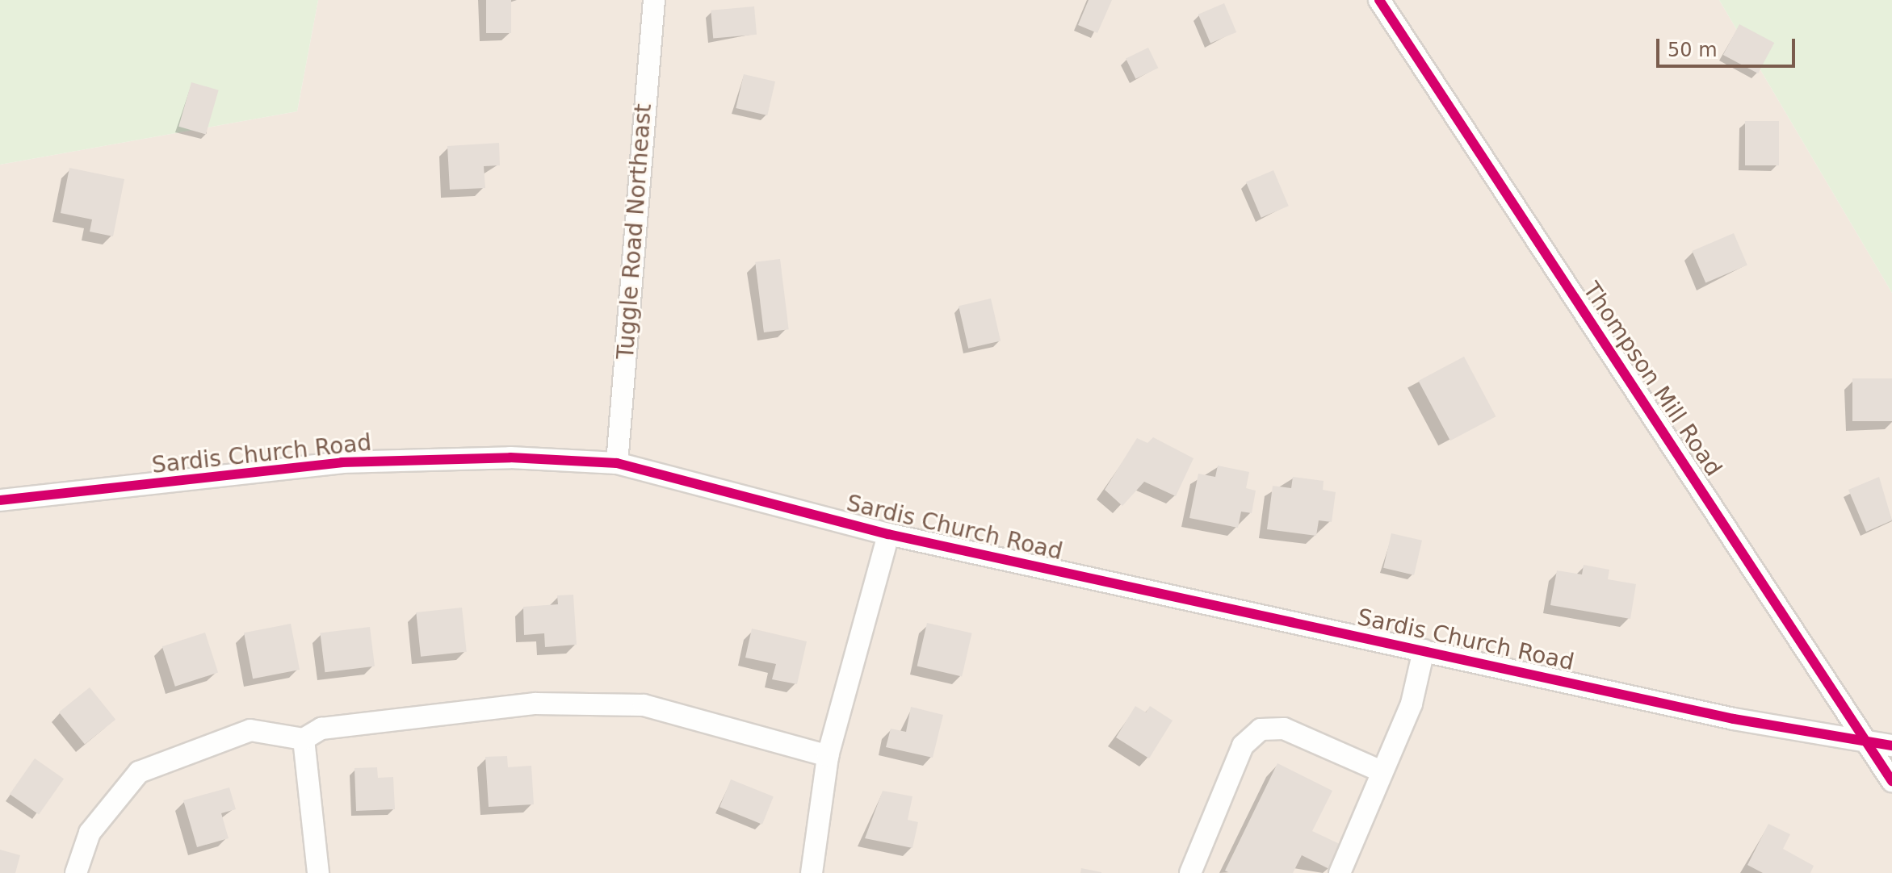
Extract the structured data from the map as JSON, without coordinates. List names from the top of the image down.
{
  "streets": {
    "street": ["Tuggle Road Northeast", "Thompson Mill Road", "Sardis Church Road"]
  },
  "crossings": [
    ["Tuggle Road Northeast", "Sardis Church Road"],
    ["Thompson Mill Road", "Sardis Church Road"]
  ],
  "scale_bar": "50 m"
}
